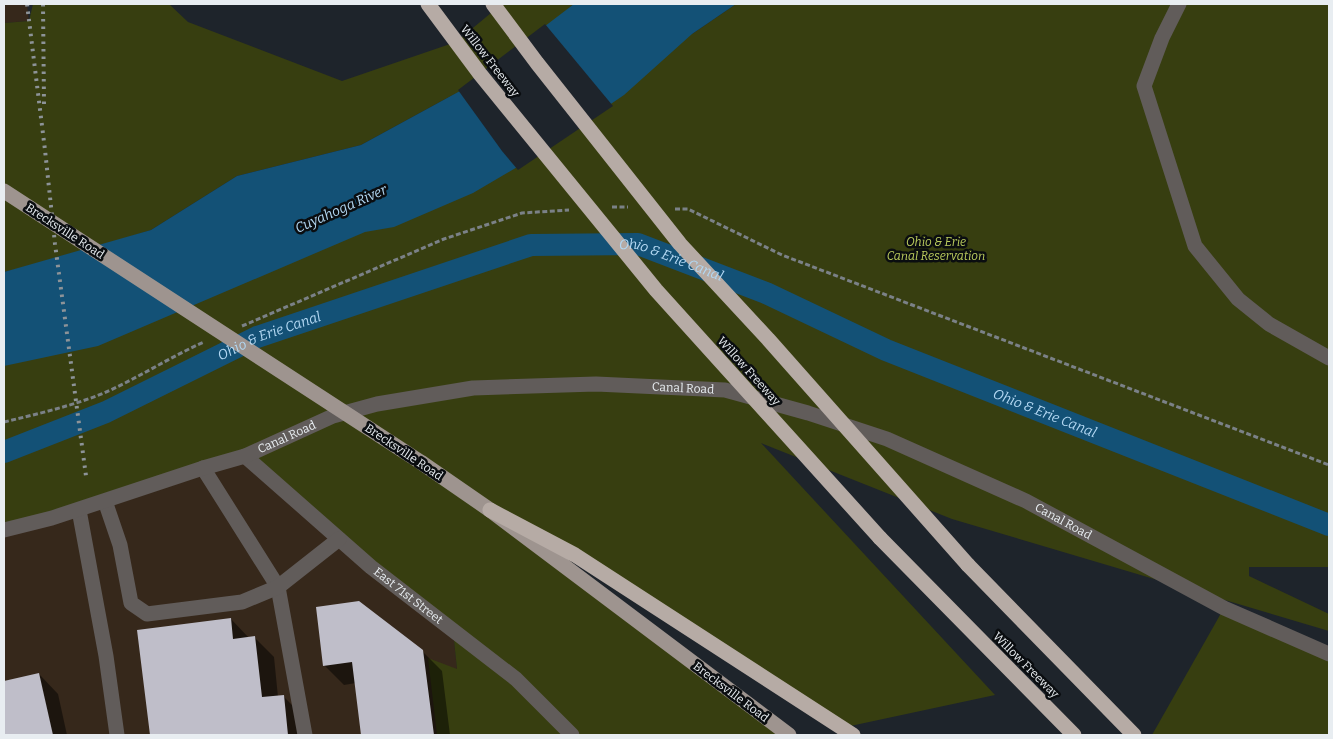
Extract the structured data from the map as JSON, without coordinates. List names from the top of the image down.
{
  "streets": {
    "highway": ["Willow Freeway"],
    "main road": ["Brecksville Road"],
    "street": ["Canal Road", "East 71st Street"]
  },
  "crossings": [
    ["Canal Road", "East 71st Street"]
  ],
  "water": ["Cuyahoga River", "Ohio & Erie Canal"],
  "parks": ["Ohio & Erie Canal Reservation"]
}
